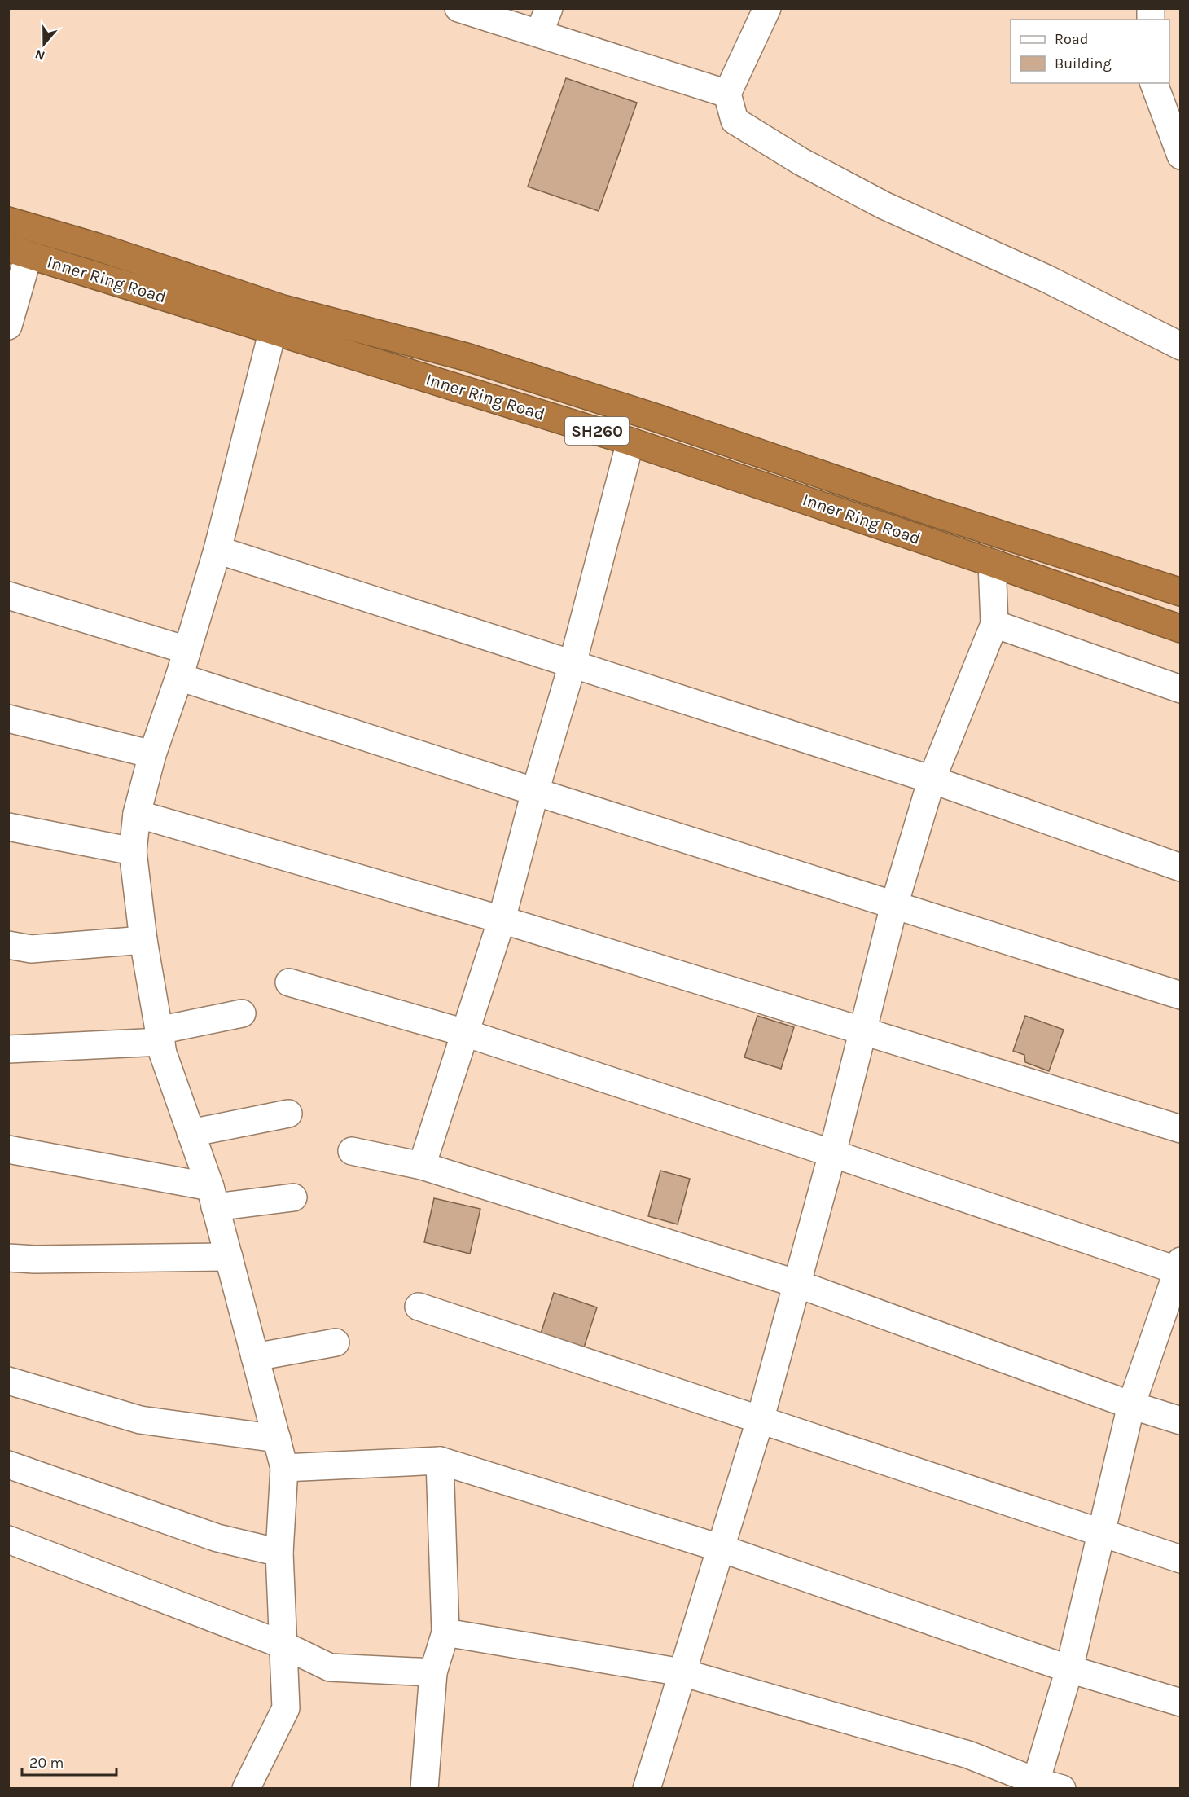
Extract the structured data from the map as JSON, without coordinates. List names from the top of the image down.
{
  "streets": {
    "highway": ["Inner Ring Road", "SH260"]
  },
  "legend": ["Road", "Building"],
  "scale_bar": "20 m",
  "north": "bottom"
}
